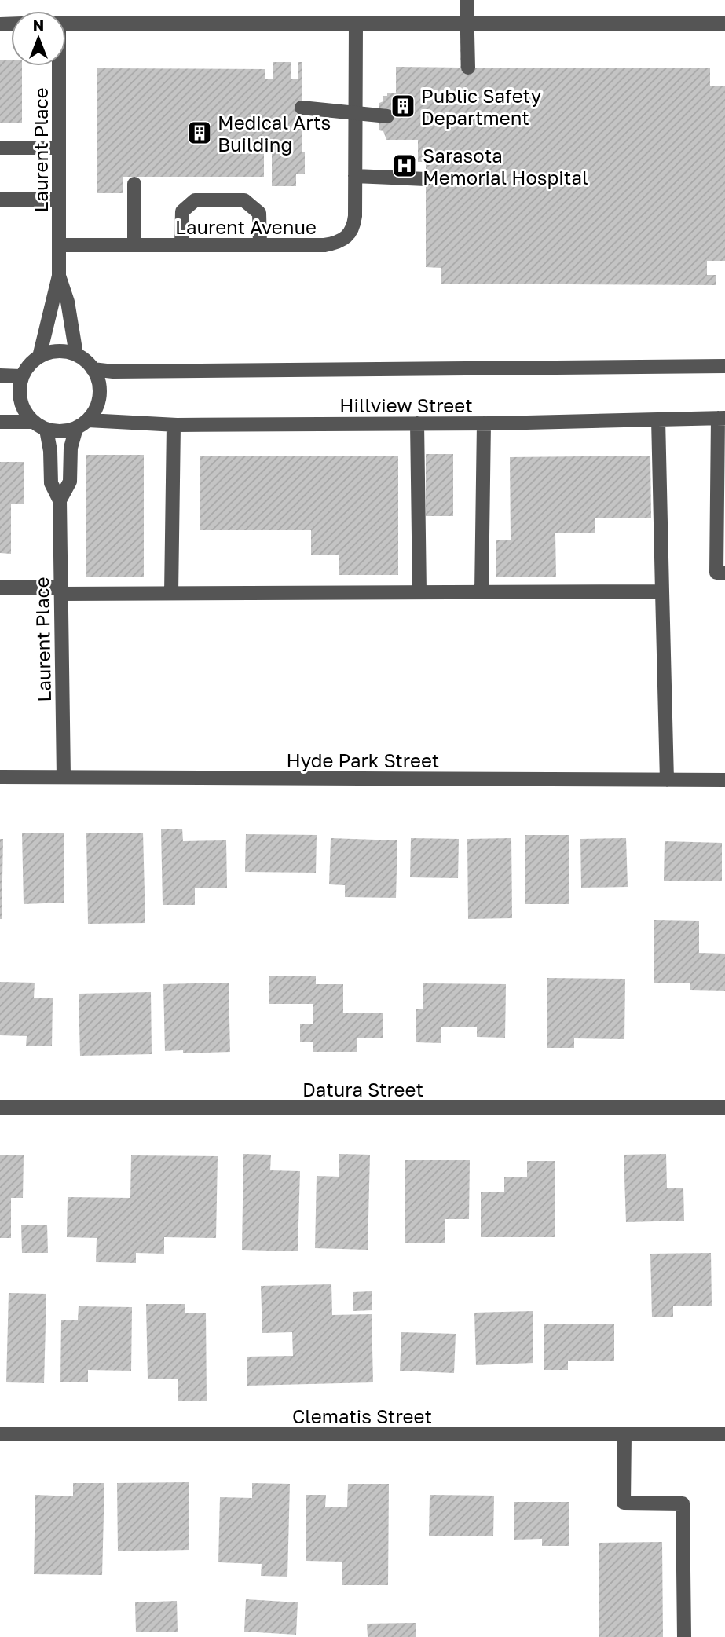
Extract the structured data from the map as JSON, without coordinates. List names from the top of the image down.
{
  "streets": {
    "street": [
      "Laurent Place",
      "Laurent Avenue",
      "Hillview Street",
      "Hyde Park Street",
      "Datura Street",
      "Clematis Street"
    ]
  },
  "crossings": [
    ["Laurent Place", "Laurent Avenue"],
    ["Laurent Place", "Hillview Street"],
    ["Laurent Place", "Hyde Park Street"]
  ],
  "places": {
    "building": ["Public Safety Department", "Medical Arts Building"],
    "hospital": ["Sarasota Memorial Hospital"]
  },
  "north": "top"
}
